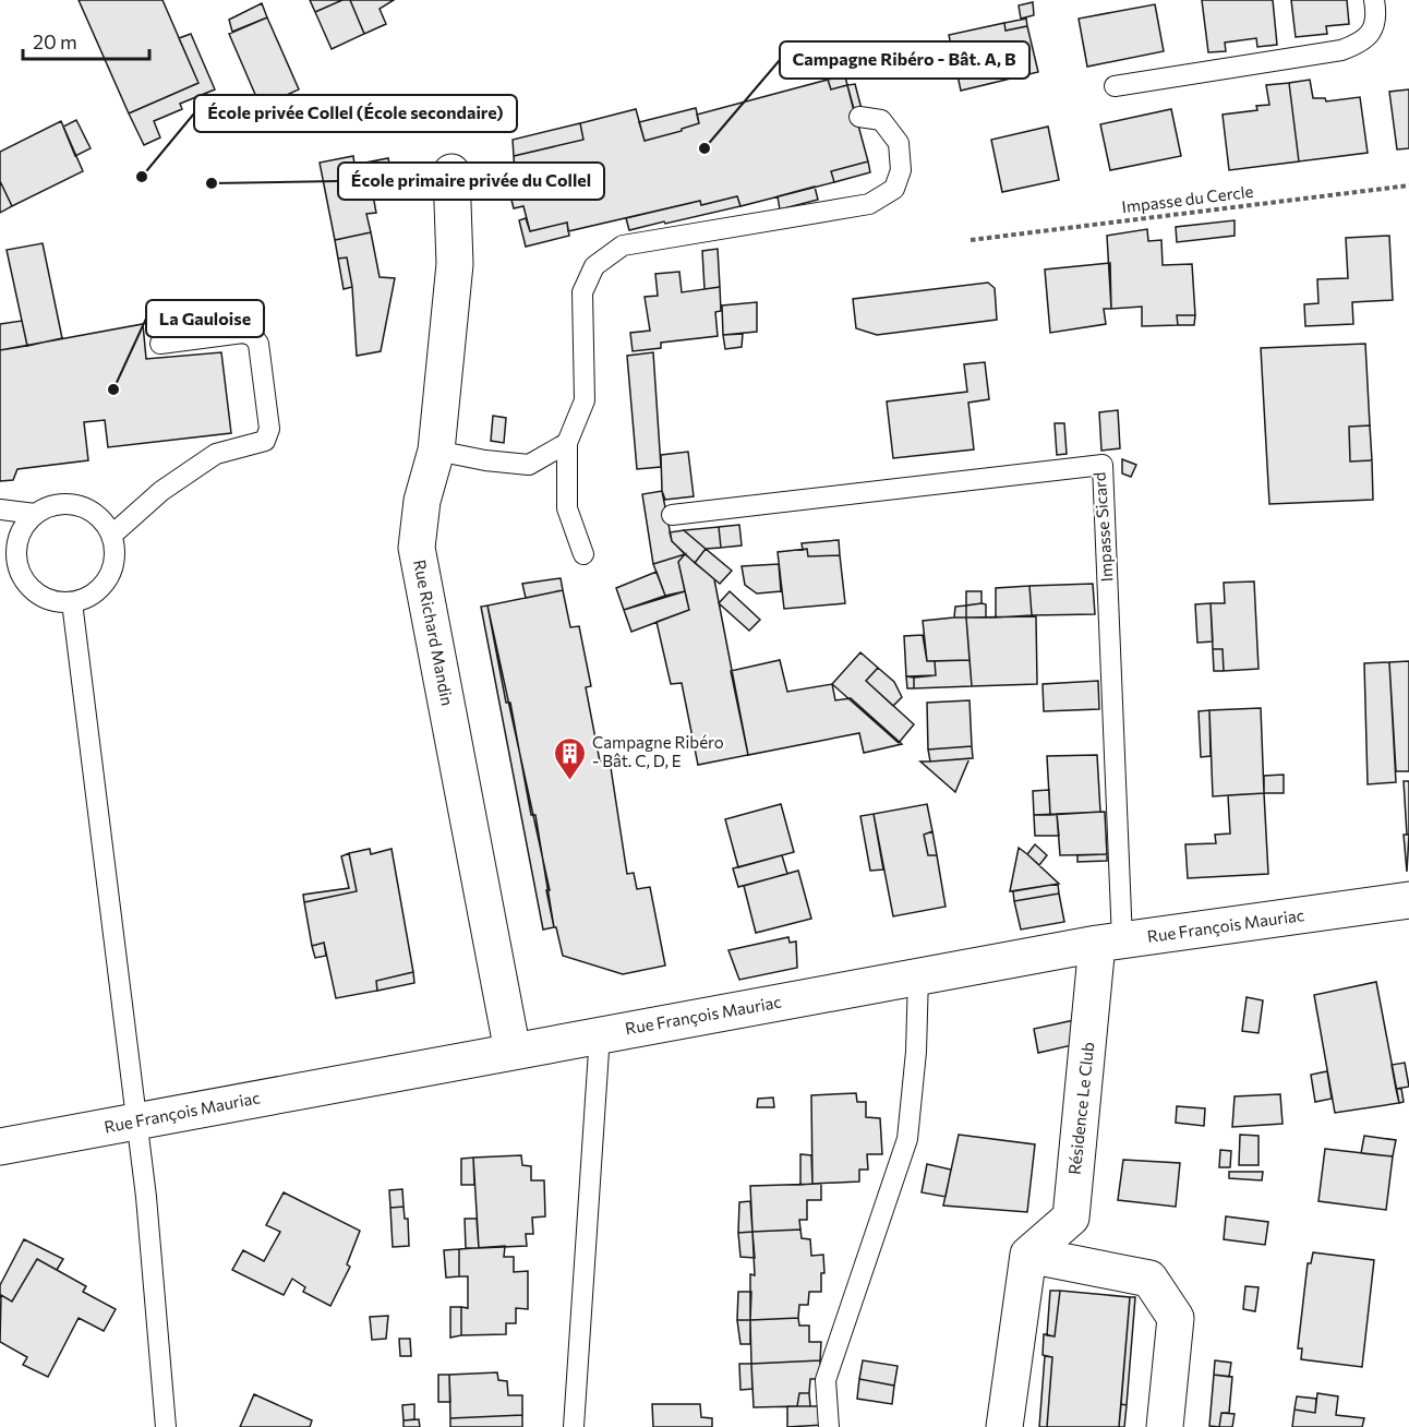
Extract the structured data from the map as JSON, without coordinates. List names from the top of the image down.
{
  "streets": {
    "street": ["Rue Richard Mandin", "Rue François Mauriac", "Résidence Le Club"],
    "lane": ["Impasse Sicard"],
    "path": ["Impasse du Cercle"]
  },
  "crossings": [
    ["Impasse Sicard", "Rue François Mauriac"],
    ["Impasse Sicard", "Résidence Le Club"],
    ["Rue Richard Mandin", "Rue François Mauriac"],
    ["Rue François Mauriac", "Résidence Le Club"]
  ],
  "places": {
    "other": [
      "Campagne Ribéro - Bât. A, B",
      "École privée Collel (École secondaire)",
      "École primaire privée du Collel",
      "La Gauloise"
    ],
    "building": ["Campagne Ribéro - Bât. C, D, E"]
  },
  "scale_bar": "20 m"
}
